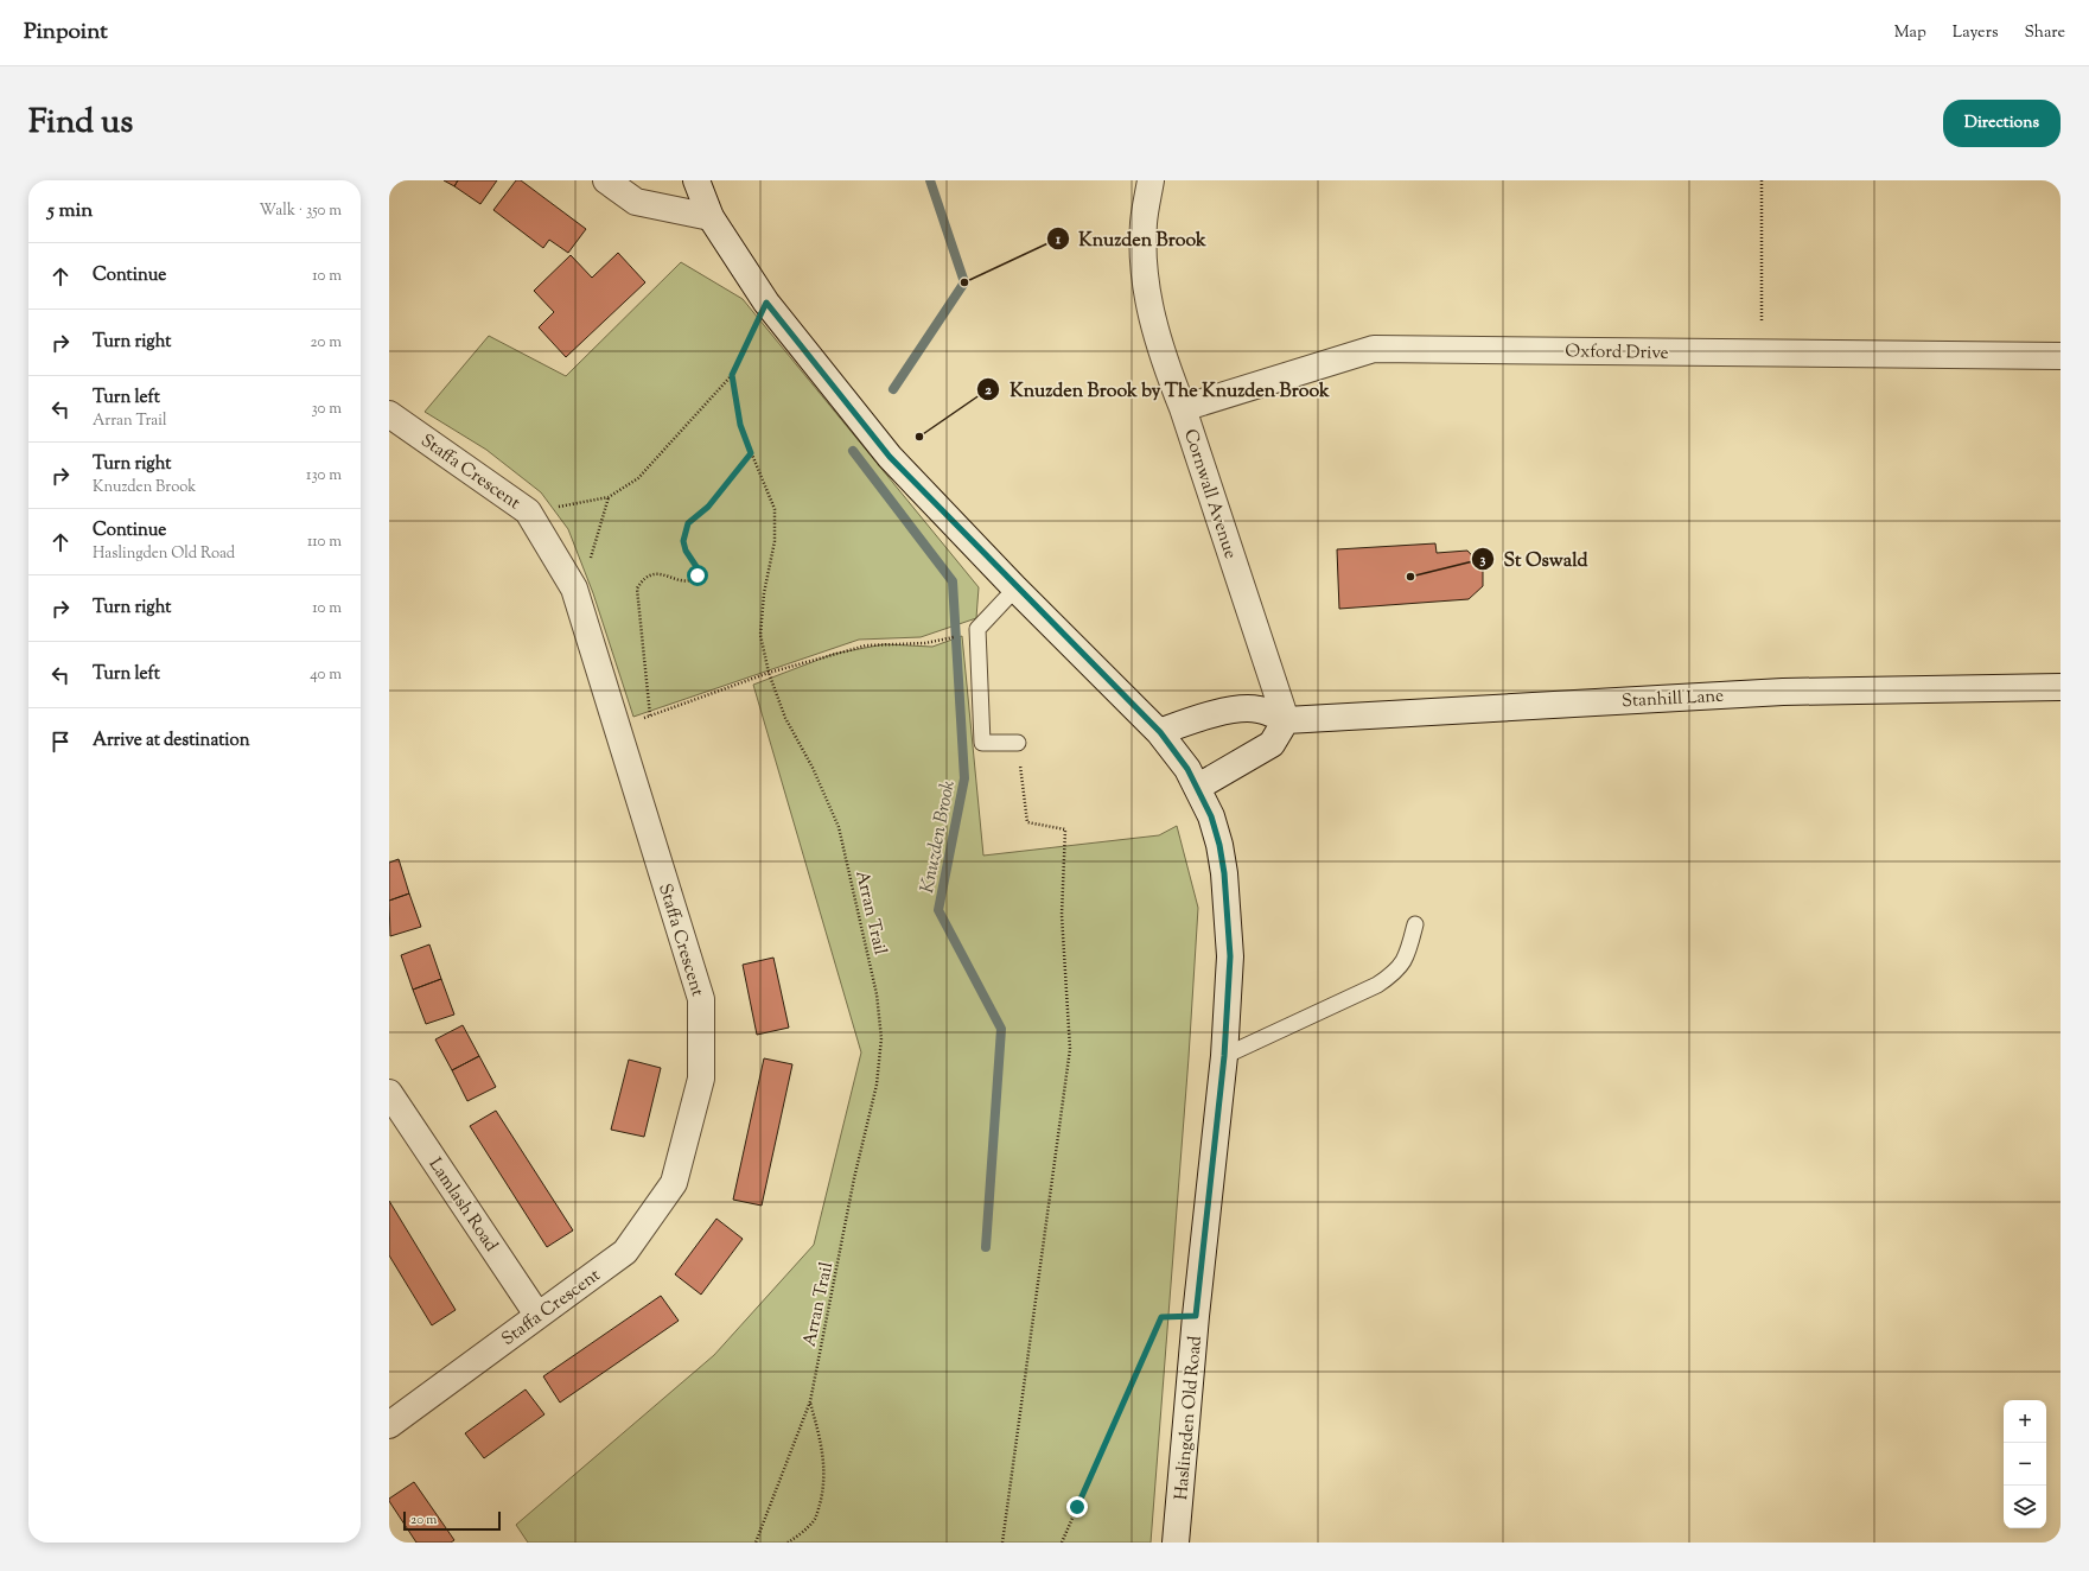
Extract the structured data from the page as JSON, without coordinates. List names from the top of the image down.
{
  "streets": {
    "street": [
      "Oxford Drive",
      "Staffa Crescent",
      "Cornwall Avenue",
      "Stanhill Lane",
      "Lamlash Road",
      "Haslingden Old Road"
    ],
    "path": ["Arran Trail"]
  },
  "crossings": [
    ["Oxford Drive", "Cornwall Avenue"],
    ["Staffa Crescent", "Lamlash Road"],
    ["Cornwall Avenue", "Stanhill Lane"]
  ],
  "water": ["Knuzden Brook"],
  "places": ["Knuzden Brook", "Knuzden Brook by The Knuzden Brook", "St Oswald"],
  "scale_bar": "20 m",
  "page": {
    "header": "Pinpoint",
    "nav": ["Map", "Layers", "Share"],
    "title": "Find us",
    "buttons": "Directions",
    "heading": ["5 min", "Walk · 350 m"],
    "list": [
      ["Continue", "10 m"],
      ["Turn right", "20 m"],
      ["Turn left", "Arran Trail", "30 m"],
      ["Turn right", "Knuzden Brook", "130 m"],
      ["Continue", "Haslingden Old Road", "110 m"],
      ["Turn right", "10 m"],
      ["Turn left", "40 m"],
      "Arrive at destination"
    ],
    "map_buttons": ["+", "−"],
    "scale": "20 m"
  }
}
